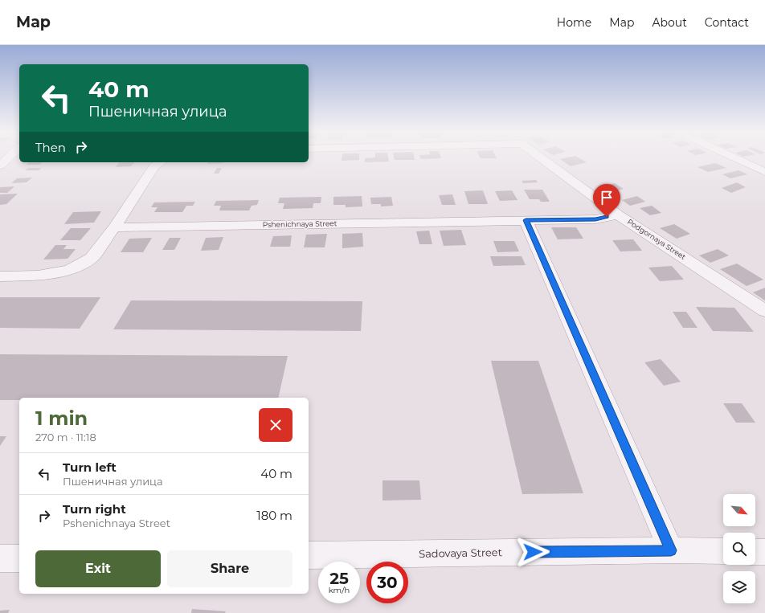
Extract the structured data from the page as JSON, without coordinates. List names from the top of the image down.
{
  "streets": {
    "street": ["Pshenichnaya Street", "Podgornaya Street", "Sadovaya Street"]
  },
  "crossings": [
    ["Pshenichnaya Street", "Podgornaya Street"]
  ],
  "north": "bottom right",
  "page": {
    "header": "Map",
    "nav": [
      "Home",
      "Map",
      "About",
      "Contact"
    ],
    "turn": ["40 m", "Пшеничная улица"],
    "then": "Then",
    "heading": ["1 min", "270 m · 11:18"],
    "list": [
      {
        "name": "Turn left",
        "note": "Пшеничная улица",
        "value": "40 m"
      },
      {
        "name": "Turn right",
        "note": "Pshenichnaya Street",
        "value": "180 m"
      }
    ],
    "buttons": ["Exit", "Share"],
    "speed": "25 km/h",
    "limit": "30"
  }
}
